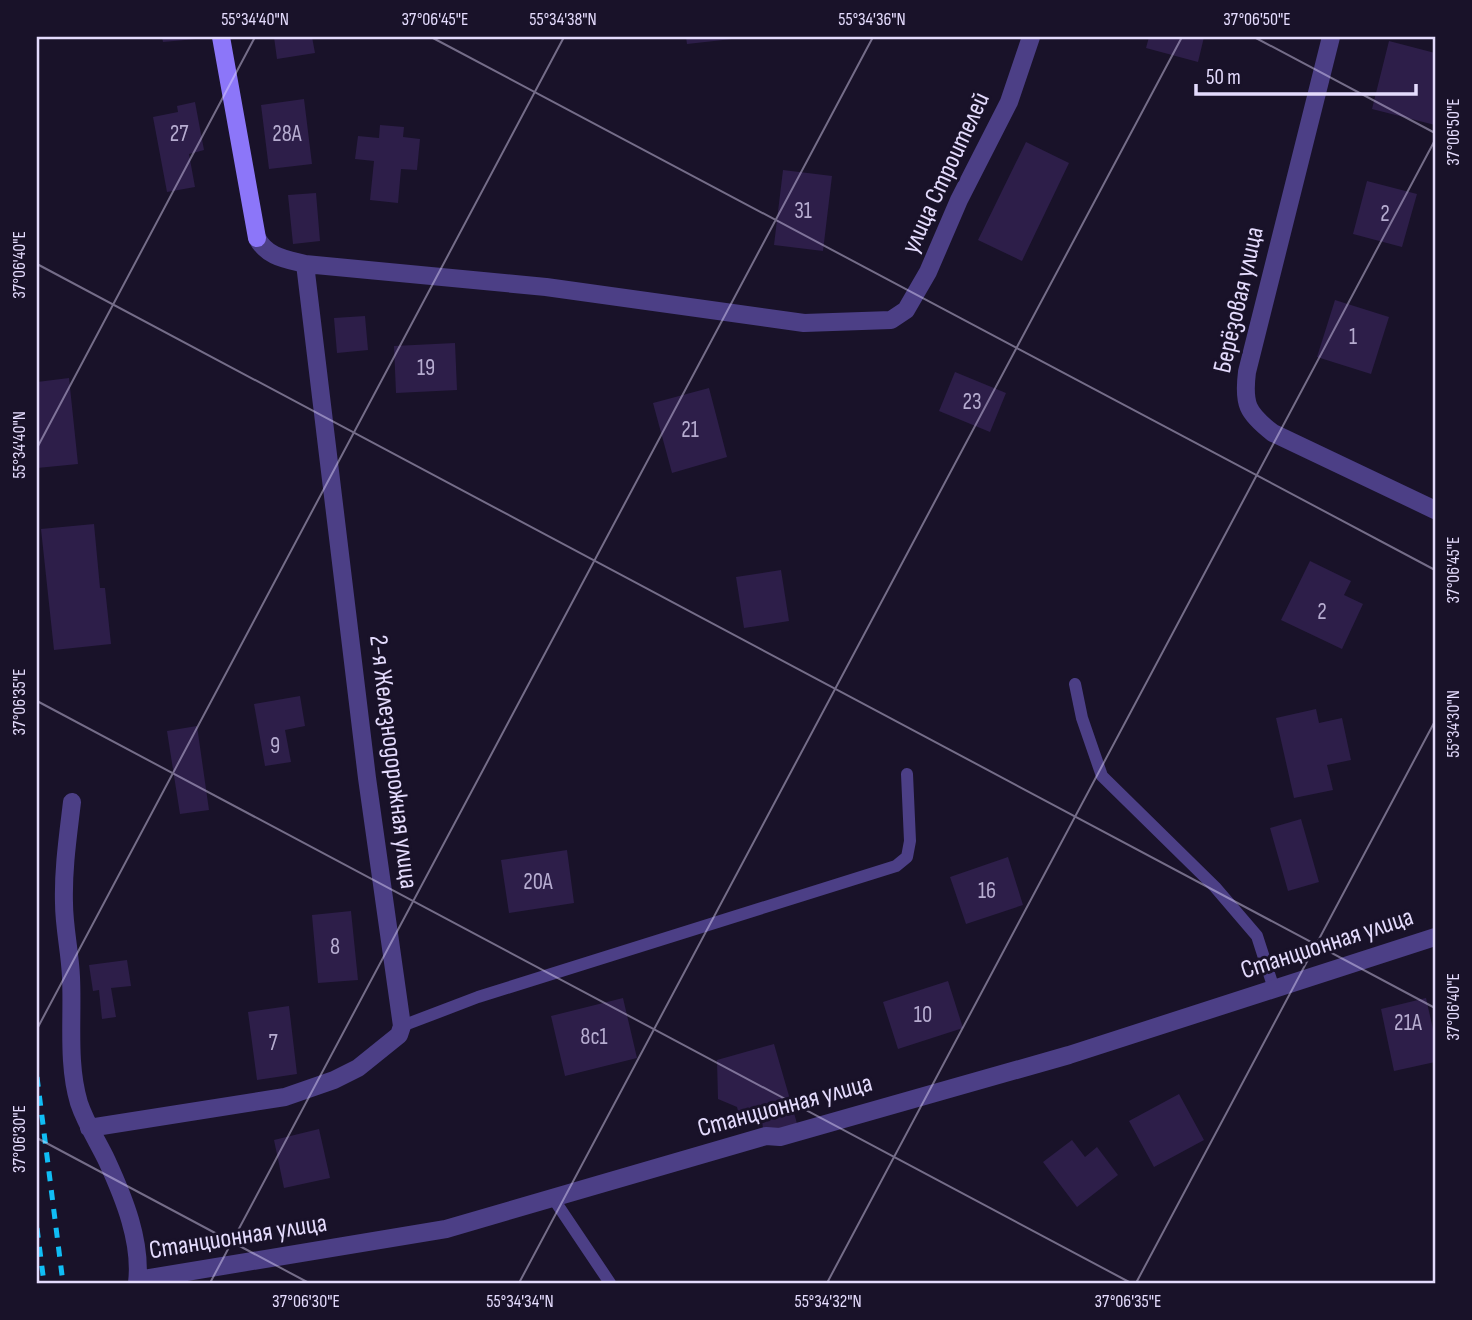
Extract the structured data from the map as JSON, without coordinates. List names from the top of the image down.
{
  "streets": {
    "street": [
      "улица Строителей",
      "Берёзовая улица",
      "2-я Железнодорожная улица",
      "Станционная улица"
    ]
  },
  "crossings": [
    ["улица Строителей", "2-я Железнодорожная улица"]
  ],
  "house_numbers": [
    "27",
    "28А",
    "31",
    "2",
    "1",
    "19",
    "23",
    "21",
    "2",
    "9",
    "20А",
    "16",
    "8",
    "10",
    "21А",
    "8с1",
    "7"
  ],
  "scale_bar": "50 m",
  "coordinates": [
    "55°34'40\"N",
    "37°06'45\"E",
    "55°34'38\"N",
    "55°34'36\"N",
    "37°06'50\"E",
    "37°06'40\"E",
    "37°06'35\"E",
    "55°34'30\"N",
    "37°06'30\"E",
    "55°34'34\"N",
    "55°34'32\"N"
  ]
}
